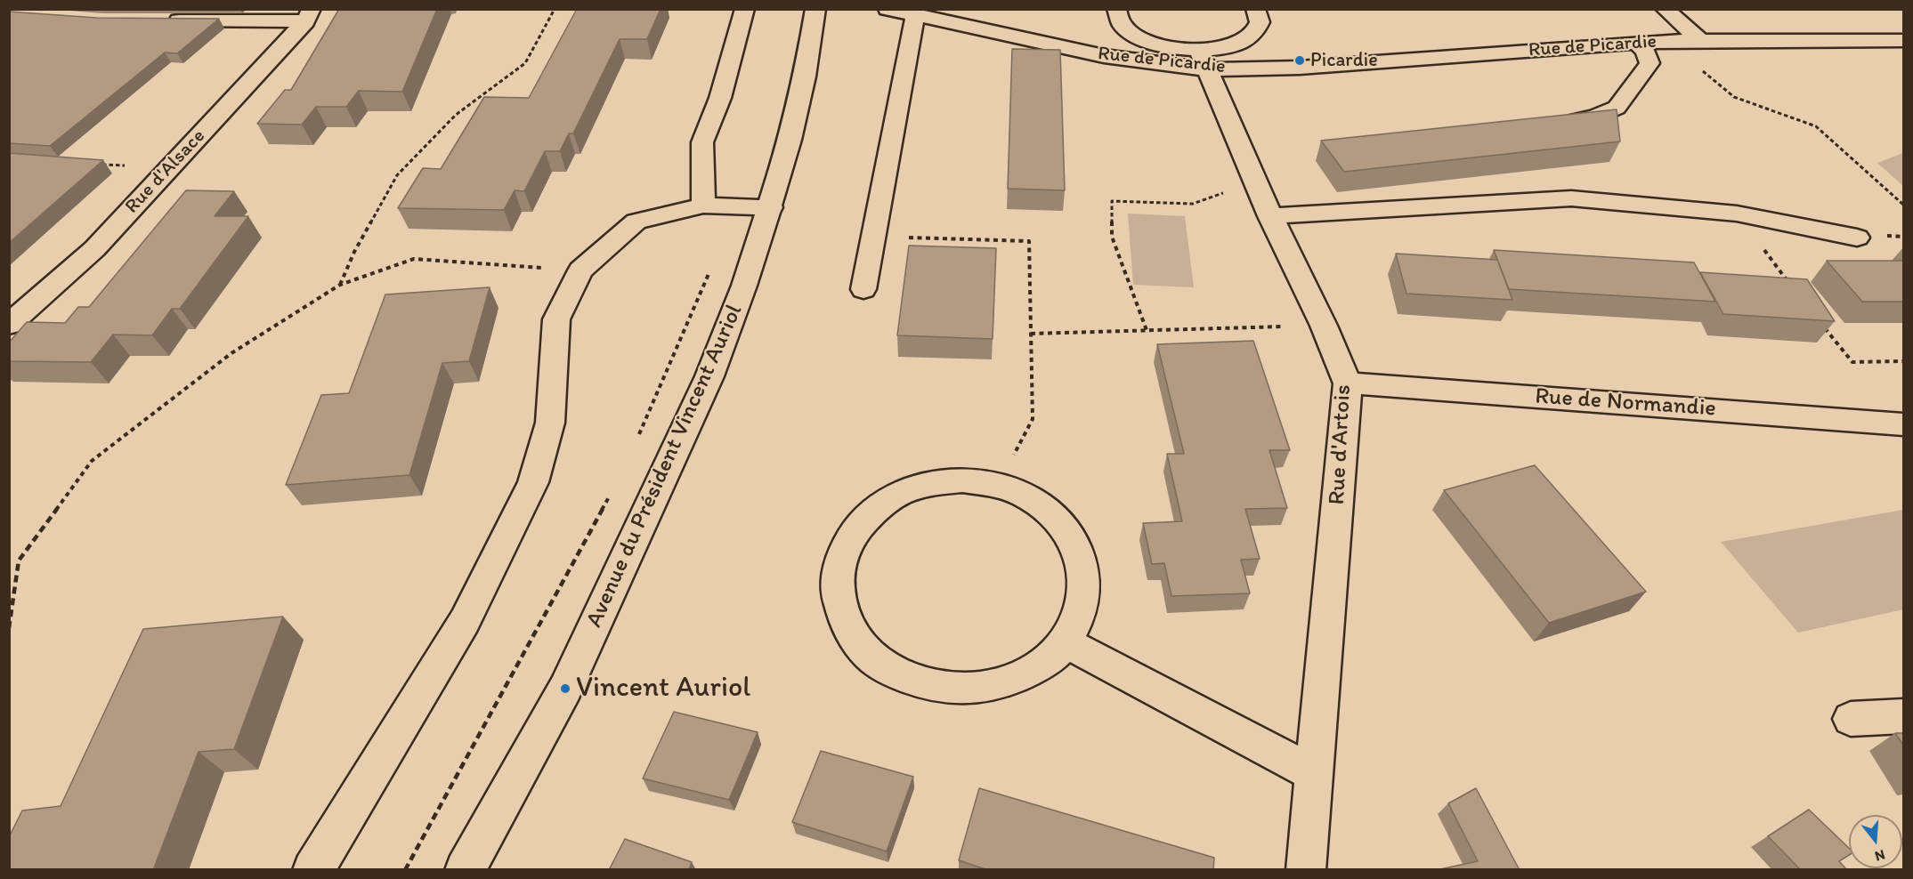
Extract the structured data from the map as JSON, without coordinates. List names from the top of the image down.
{
  "streets": {
    "street": [
      "Rue de Picardie",
      "Rue d'Alsace",
      "Rue de Normandie",
      "Rue d'Artois",
      "Avenue du Président Vincent Auriol"
    ]
  },
  "crossings": [
    ["Rue de Picardie", "Rue d'Artois"],
    ["Rue de Normandie", "Rue d'Artois"]
  ],
  "places": ["Picardie", "Vincent Auriol"],
  "north": "bottom"
}
